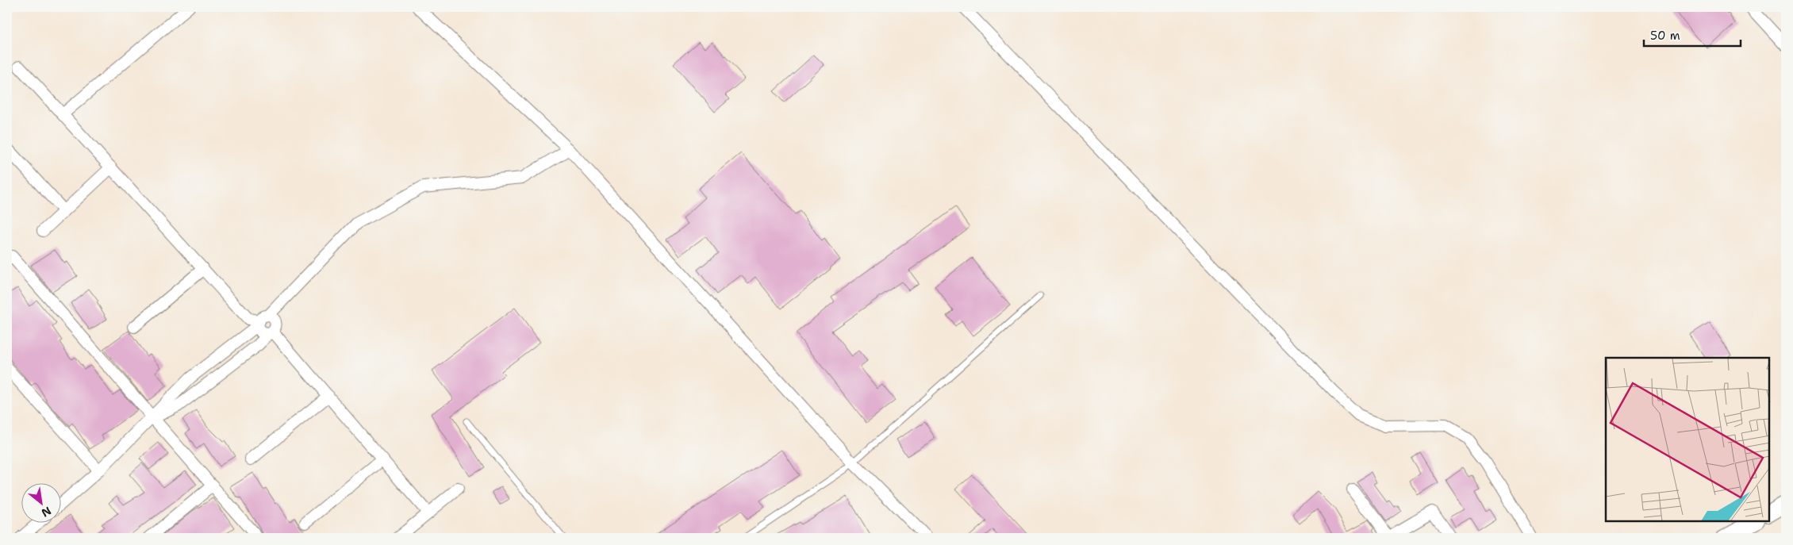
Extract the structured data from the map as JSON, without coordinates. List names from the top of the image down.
{
  "scale_bar": "50 m",
  "north": "bottom right"
}
